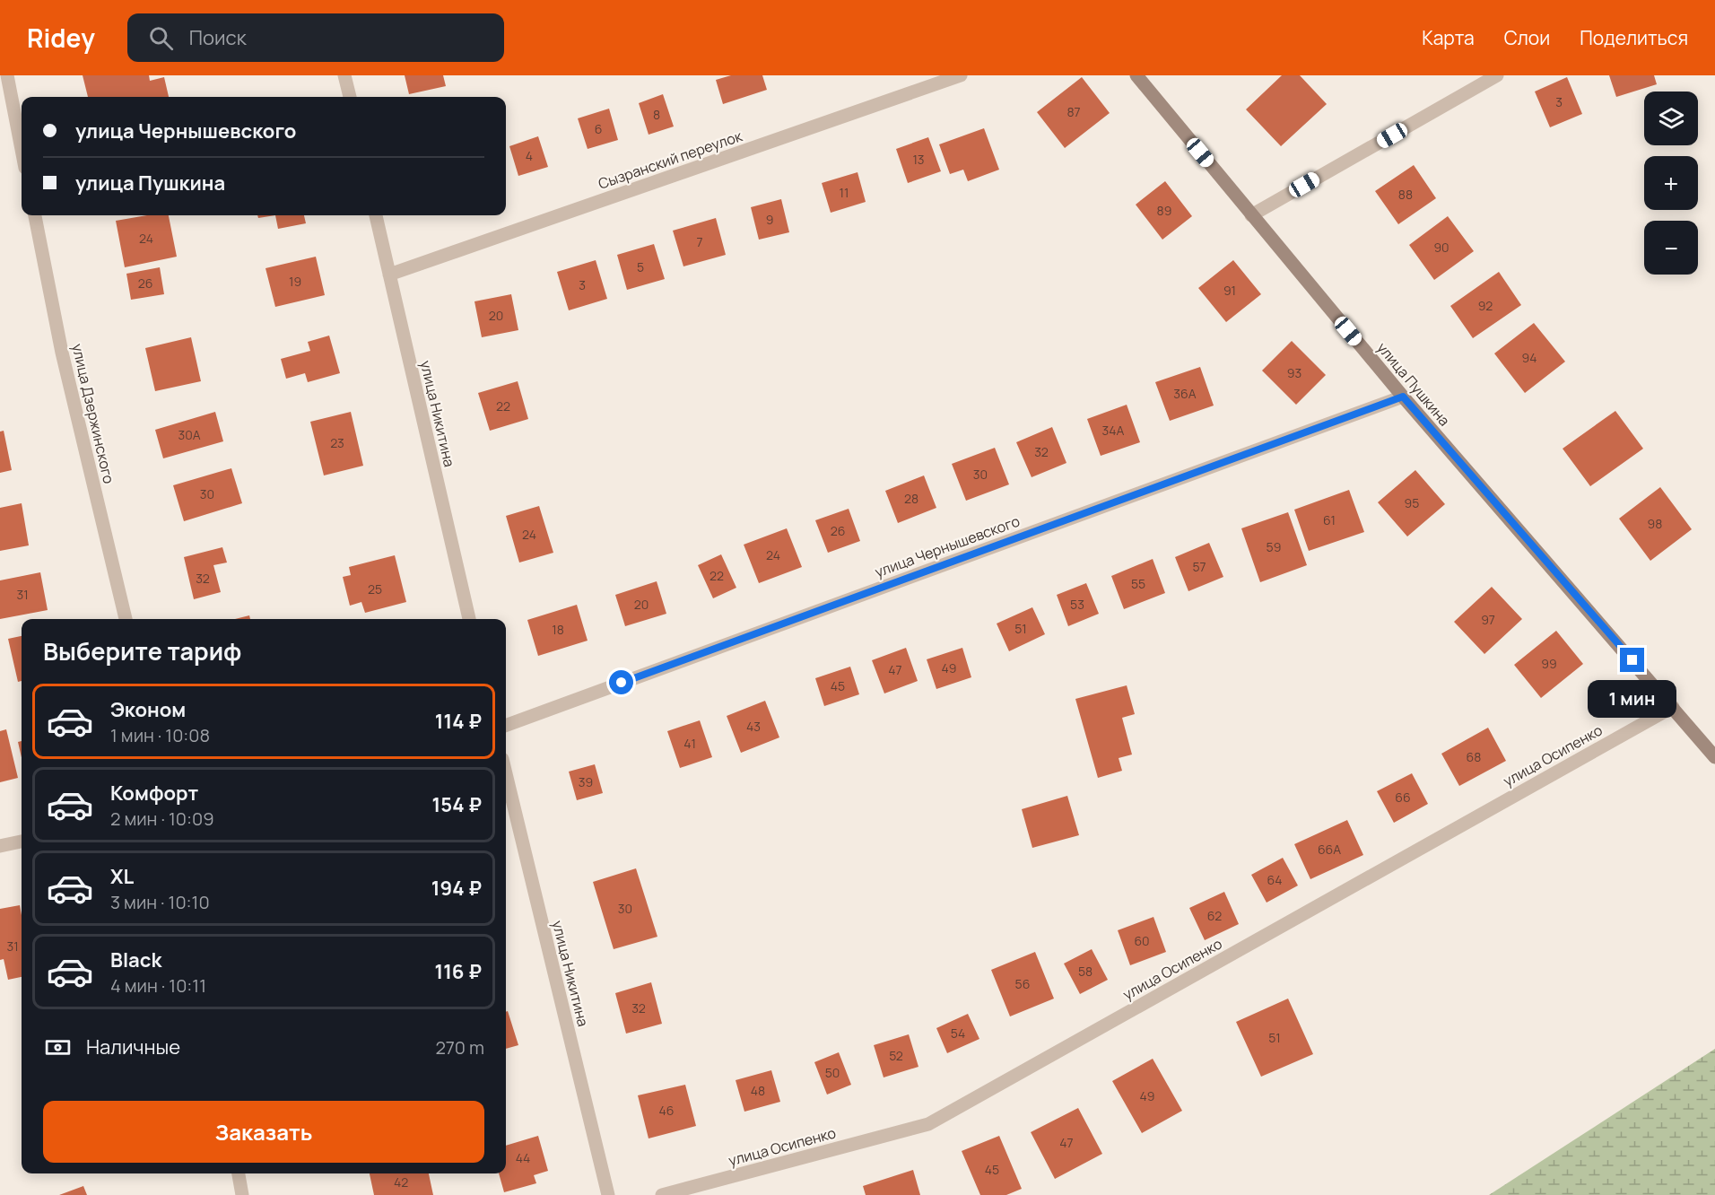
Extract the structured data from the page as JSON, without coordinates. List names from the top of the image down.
{
  "streets": {
    "main road": ["улица Пушкина"],
    "street": [
      "Сызранский переулок",
      "улица Дзержинского",
      "улица Никитина",
      "улица Чернышевского",
      "улица Осипенко"
    ]
  },
  "crossings": [
    ["Сызранский переулок", "улица Никитина"],
    ["улица Пушкина", "улица Чернышевского"],
    ["улица Пушкина", "улица Осипенко"]
  ],
  "house_numbers": [
    "3",
    "87",
    "8",
    "6",
    "4",
    "13",
    "11",
    "88",
    "89",
    "9",
    "24",
    "7",
    "90",
    "5",
    "19",
    "26",
    "3",
    "91",
    "92",
    "20",
    "94",
    "93",
    "36А",
    "22",
    "34А",
    "30А",
    "23",
    "32",
    "30",
    "30",
    "28",
    "95",
    "61",
    "98",
    "26",
    "24",
    "59",
    "24",
    "57",
    "22",
    "32",
    "55",
    "25",
    "31",
    "20",
    "53",
    "97",
    "51",
    "18",
    "99",
    "49",
    "47",
    "45",
    "43",
    "41",
    "68",
    "39",
    "66",
    "66А",
    "64",
    "30",
    "62",
    "60",
    "31",
    "58",
    "56",
    "32",
    "54",
    "51",
    "52",
    "50",
    "48",
    "49",
    "46",
    "47",
    "44",
    "45",
    "42"
  ],
  "page": {
    "header": "Ridey",
    "search": "Поиск",
    "nav": ["Карта", "Слои", "Поделиться"],
    "map_buttons": ["+", "−"],
    "banner": ["улица Чернышевского", "улица Пушкина"],
    "heading": "Выберите тариф",
    "bubble": "1 мин",
    "list": [
      {
        "name": "Эконом",
        "note": "1 мин · 10:08",
        "value": "114 ₽"
      },
      {
        "name": "Комфорт",
        "note": "2 мин · 10:09",
        "value": "154 ₽"
      },
      {
        "name": "XL",
        "note": "3 мин · 10:10",
        "value": "194 ₽"
      },
      {
        "name": "Black",
        "note": "4 мин · 10:11",
        "value": "116 ₽"
      }
    ],
    "pay": ["Наличные", "270 m"],
    "buttons": "Заказать"
  }
}
